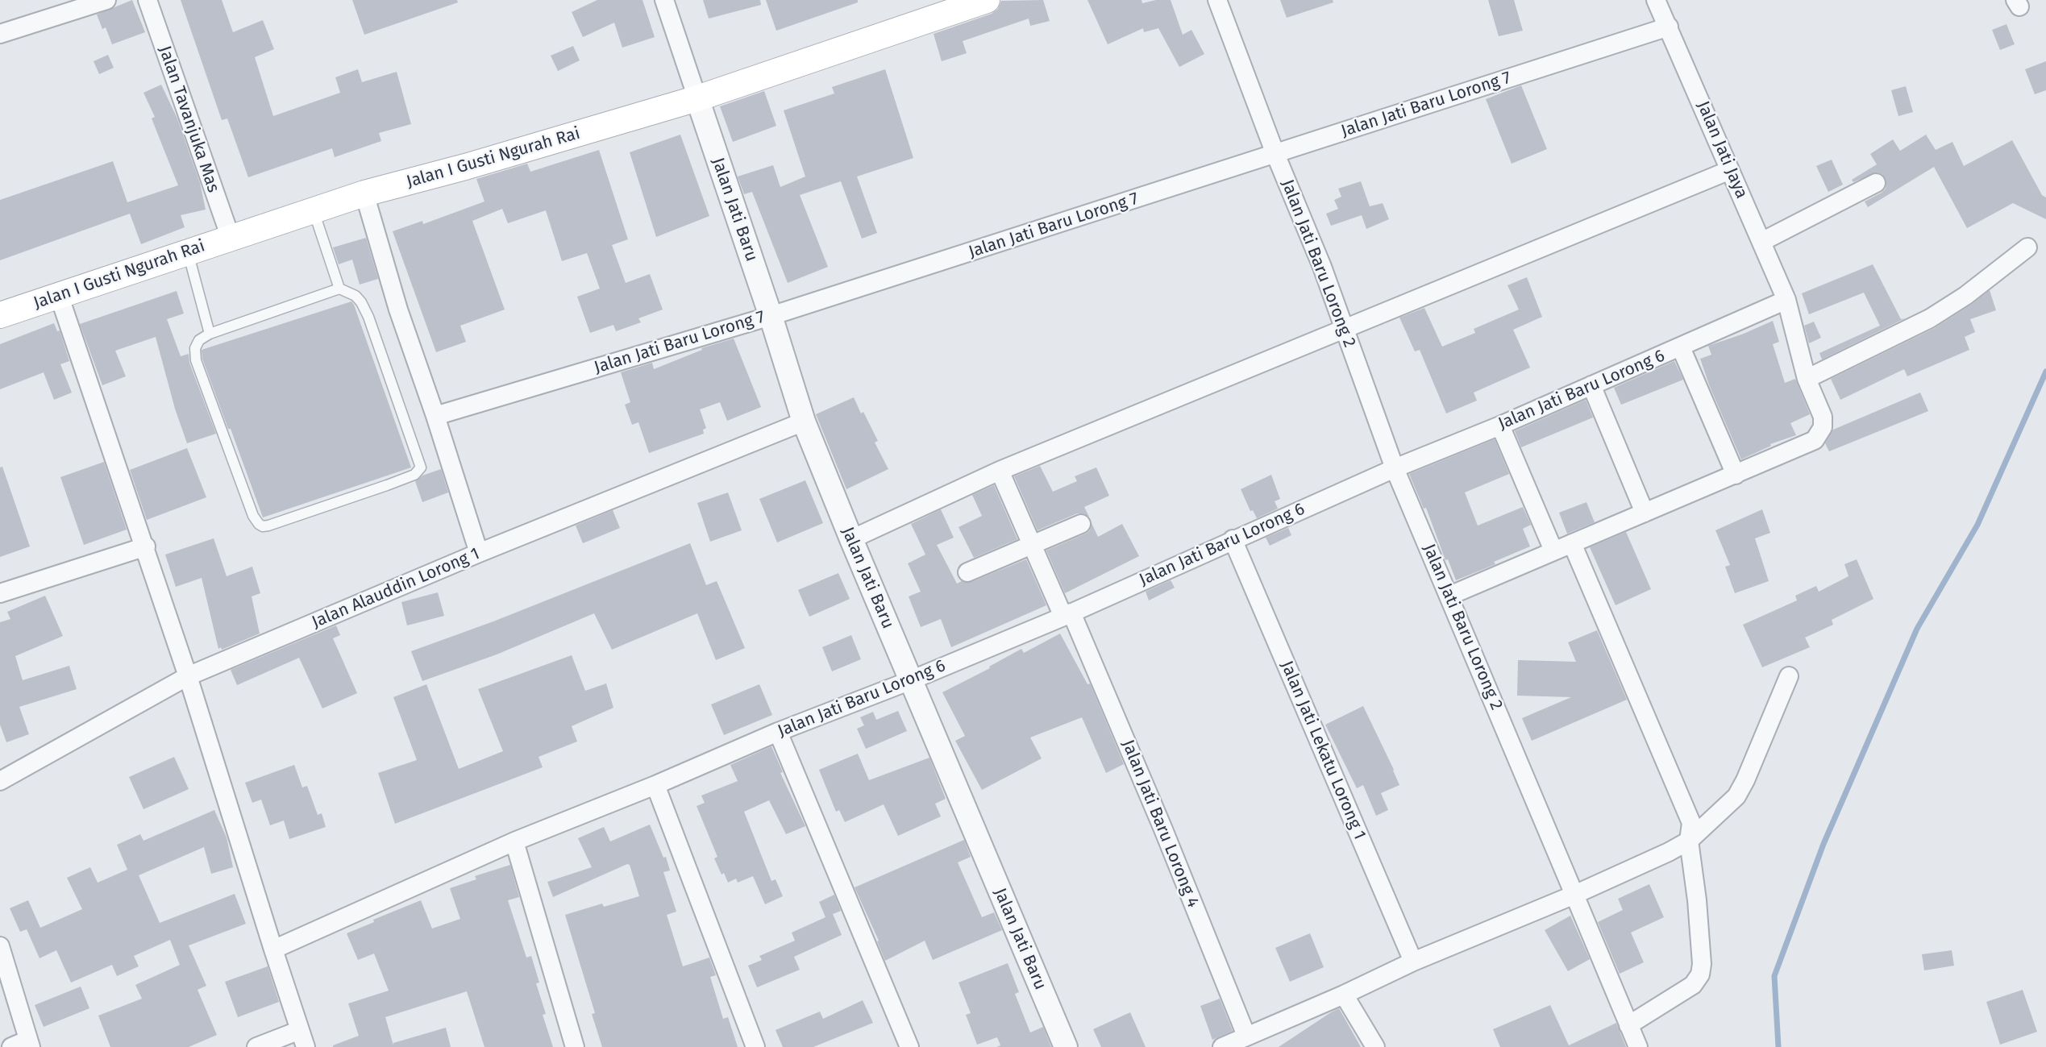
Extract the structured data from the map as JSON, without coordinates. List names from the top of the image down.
{
  "streets": {
    "main road": ["Jalan I Gusti Ngurah Rai"],
    "street": [
      "Jalan Jati Baru Lorong 7",
      "Jalan Tavanjuka Mas",
      "Jalan Jati Jaya",
      "Jalan Jati Baru",
      "Jalan Jati Baru Lorong 2",
      "Jalan Jati Baru Lorong 6",
      "Jalan Alauddin Lorong 1",
      "Jalan Jati Lekatu Lorong 1",
      "Jalan Jati Baru Lorong 4"
    ]
  },
  "crossings": [
    ["Jalan Jati Baru Lorong 7", "Jalan Jati Jaya"],
    ["Jalan Jati Baru Lorong 7", "Jalan Jati Baru"],
    ["Jalan Jati Baru Lorong 7", "Jalan Jati Baru Lorong 2"],
    ["Jalan Tavanjuka Mas", "Jalan I Gusti Ngurah Rai"],
    ["Jalan Jati Jaya", "Jalan Jati Baru Lorong 2"],
    ["Jalan Jati Jaya", "Jalan Jati Baru Lorong 6"],
    ["Jalan I Gusti Ngurah Rai", "Jalan Jati Baru"],
    ["Jalan Jati Baru", "Jalan Jati Baru Lorong 6"],
    ["Jalan Jati Baru", "Jalan Alauddin Lorong 1"],
    ["Jalan Jati Baru Lorong 2", "Jalan Jati Baru Lorong 6"],
    ["Jalan Jati Baru Lorong 6", "Jalan Jati Lekatu Lorong 1"],
    ["Jalan Jati Baru Lorong 6", "Jalan Jati Baru Lorong 4"]
  ]
}
